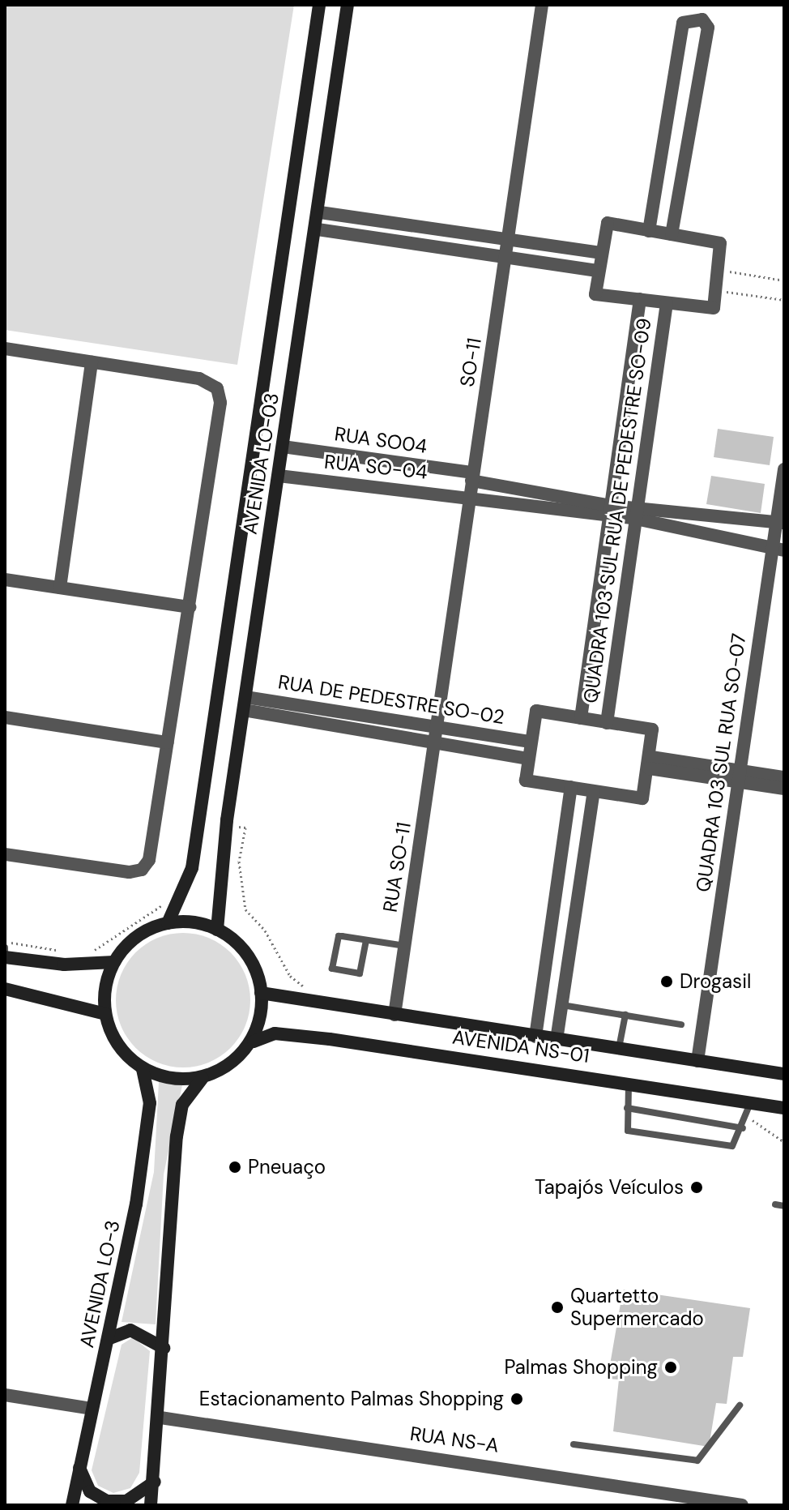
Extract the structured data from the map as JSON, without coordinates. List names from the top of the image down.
{
  "streets": {
    "street": [
      "SO-11",
      "RUA SO04",
      "AVENIDA LO-03",
      "RUA SO-04",
      "QUADRA 103 SUL RUA DE PEDESTRE SO-09",
      "RUA DE PEDESTRE SO-02",
      "QUADRA 103 SUL RUA SO-07",
      "RUA SO-11",
      "AVENIDA NS-01",
      "AVENIDA LO-3",
      "RUA NS-A"
    ]
  },
  "crossings": [
    ["SO-11", "RUA SO04"],
    ["SO-11", "RUA SO-04"],
    ["SO-11", "RUA DE PEDESTRE SO-02"],
    ["SO-11", "RUA SO-11"],
    ["RUA SO04", "AVENIDA LO-03"],
    ["RUA SO04", "RUA SO-04"],
    ["RUA SO04", "QUADRA 103 SUL RUA DE PEDESTRE SO-09"],
    ["AVENIDA LO-03", "RUA SO-04"],
    ["AVENIDA LO-03", "RUA DE PEDESTRE SO-02"],
    ["AVENIDA LO-03", "AVENIDA NS-01"],
    ["AVENIDA LO-03", "AVENIDA LO-3"],
    ["RUA SO-04", "QUADRA 103 SUL RUA DE PEDESTRE SO-09"],
    ["RUA DE PEDESTRE SO-02", "RUA SO-11"],
    ["QUADRA 103 SUL RUA SO-07", "AVENIDA NS-01"],
    ["RUA SO-11", "AVENIDA NS-01"],
    ["AVENIDA NS-01", "AVENIDA LO-3"]
  ],
  "places": [
    "Drogasil",
    "Pneuaço",
    "Tapajós Veículos",
    "Quartetto Supermercado",
    "Palmas Shopping",
    "Estacionamento Palmas Shopping"
  ]
}
